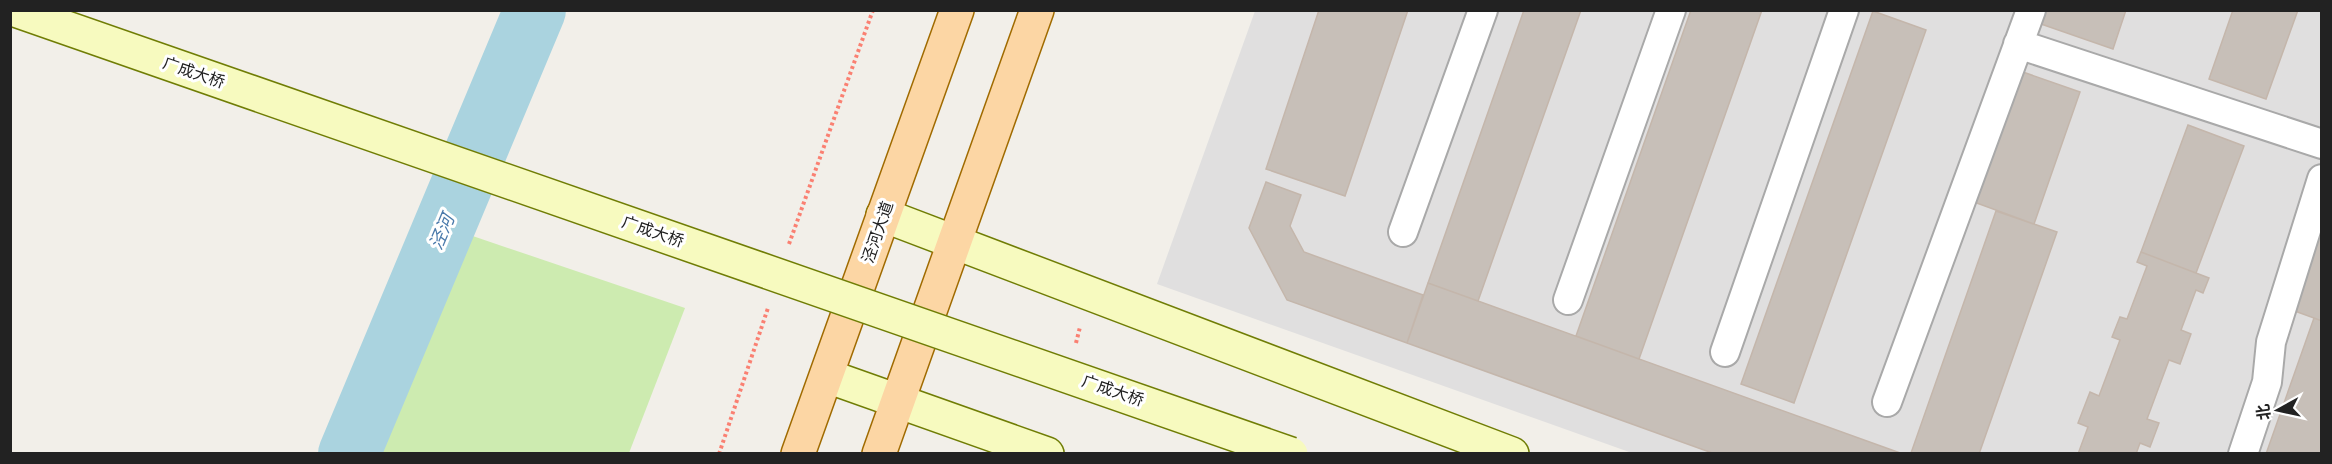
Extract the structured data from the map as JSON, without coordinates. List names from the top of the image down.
{
  "streets": {
    "main road": ["广成大桥", "泾河大道"]
  },
  "water": ["泾河"],
  "north": "left"
}
